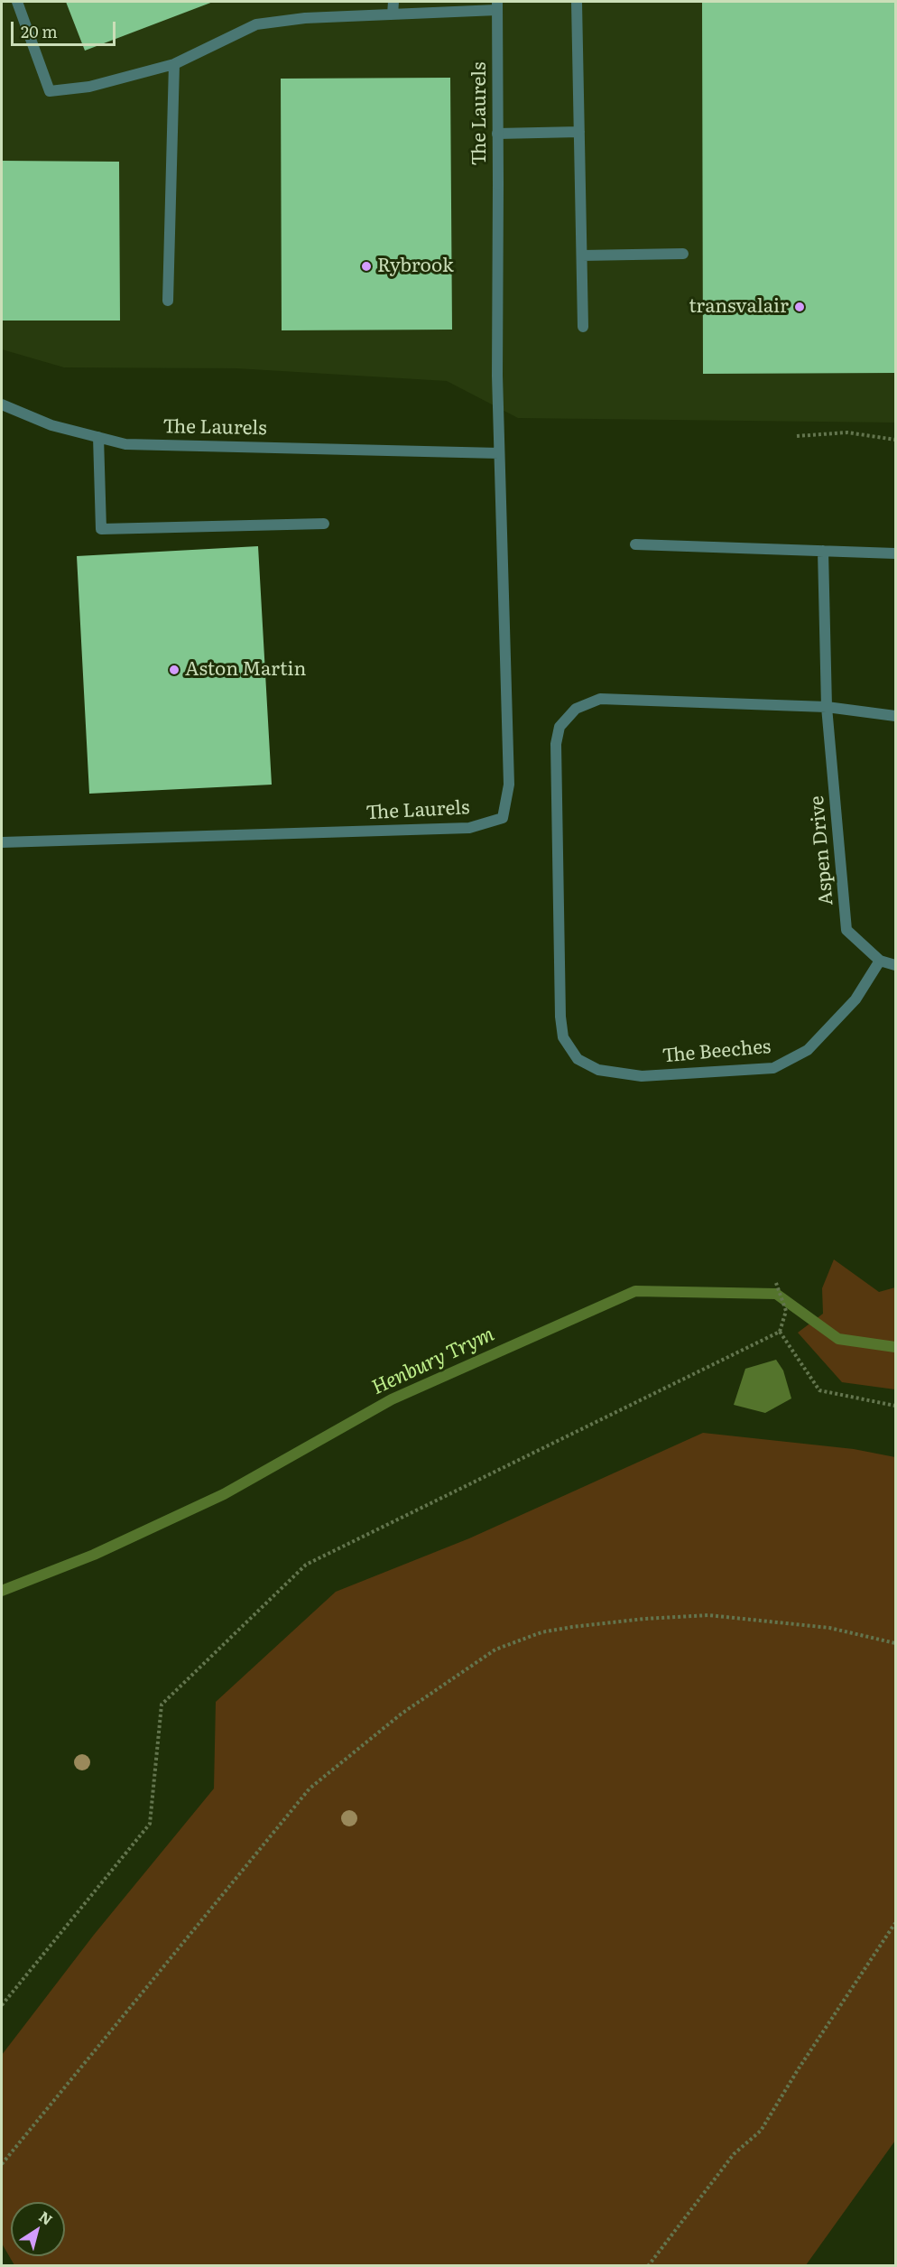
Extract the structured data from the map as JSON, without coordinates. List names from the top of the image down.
{
  "streets": {
    "street": ["The Laurels", "Aspen Drive", "The Beeches"]
  },
  "crossings": [
    ["Aspen Drive", "The Beeches"]
  ],
  "water": ["Henbury Trym"],
  "places": ["Rybrook", "transvalair", "Aston Martin"],
  "scale_bar": "20 m",
  "north": "top right"
}
